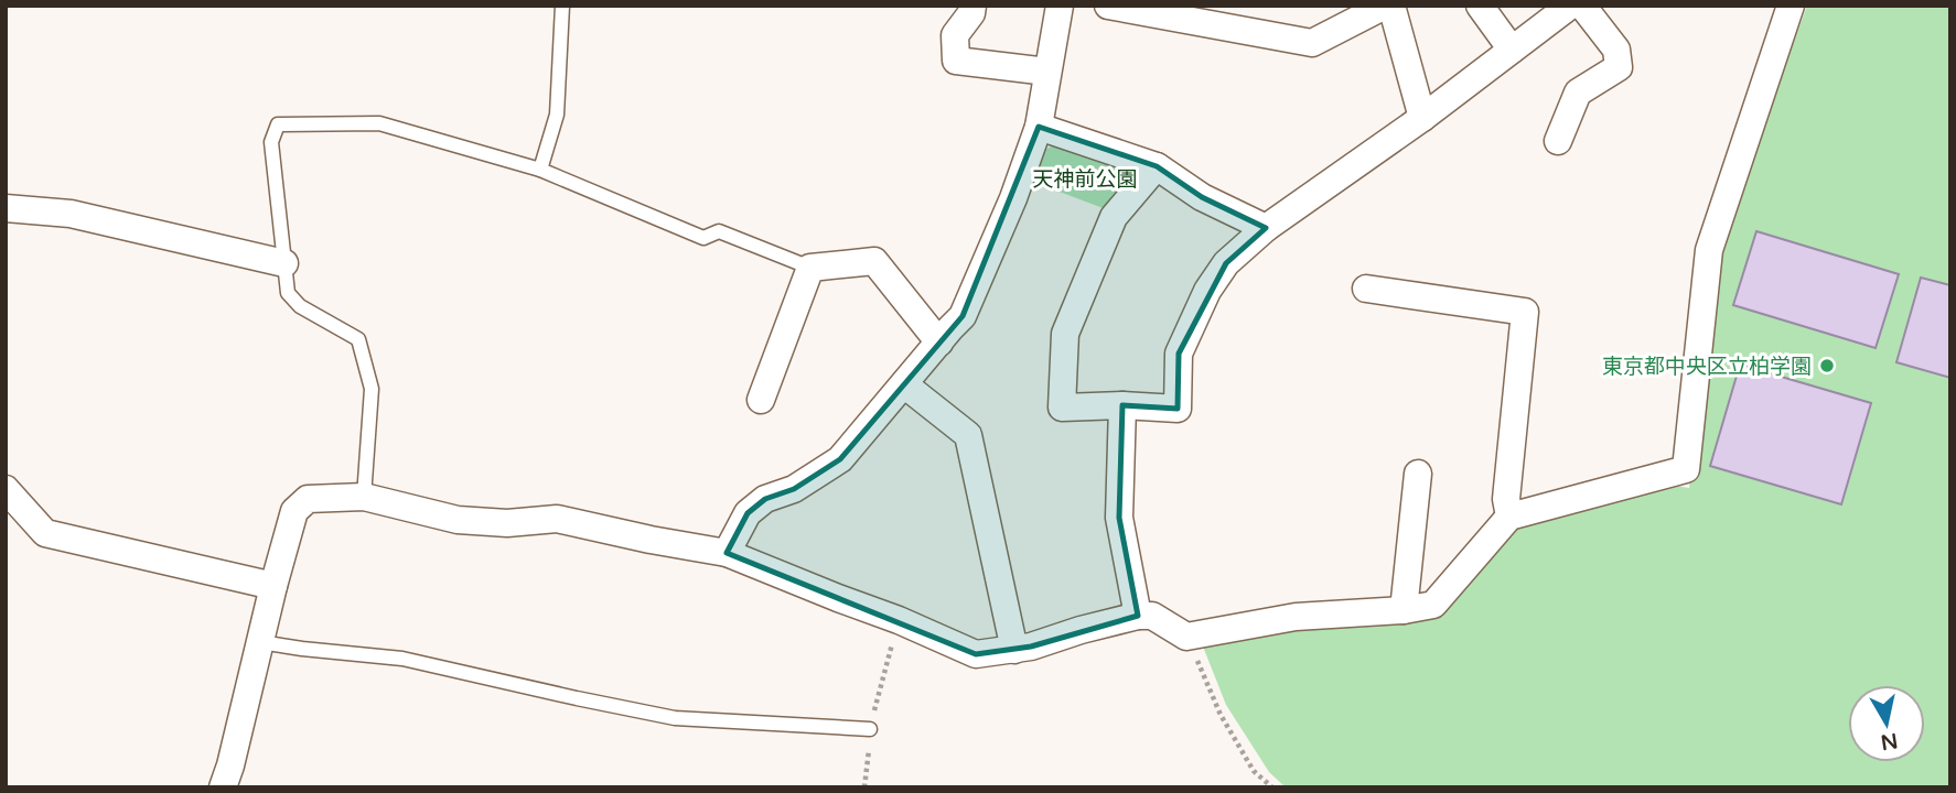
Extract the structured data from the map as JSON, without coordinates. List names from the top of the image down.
{
  "parks": ["天神前公園"],
  "places": ["東京都中央区立柏学園"],
  "north": "bottom"
}
